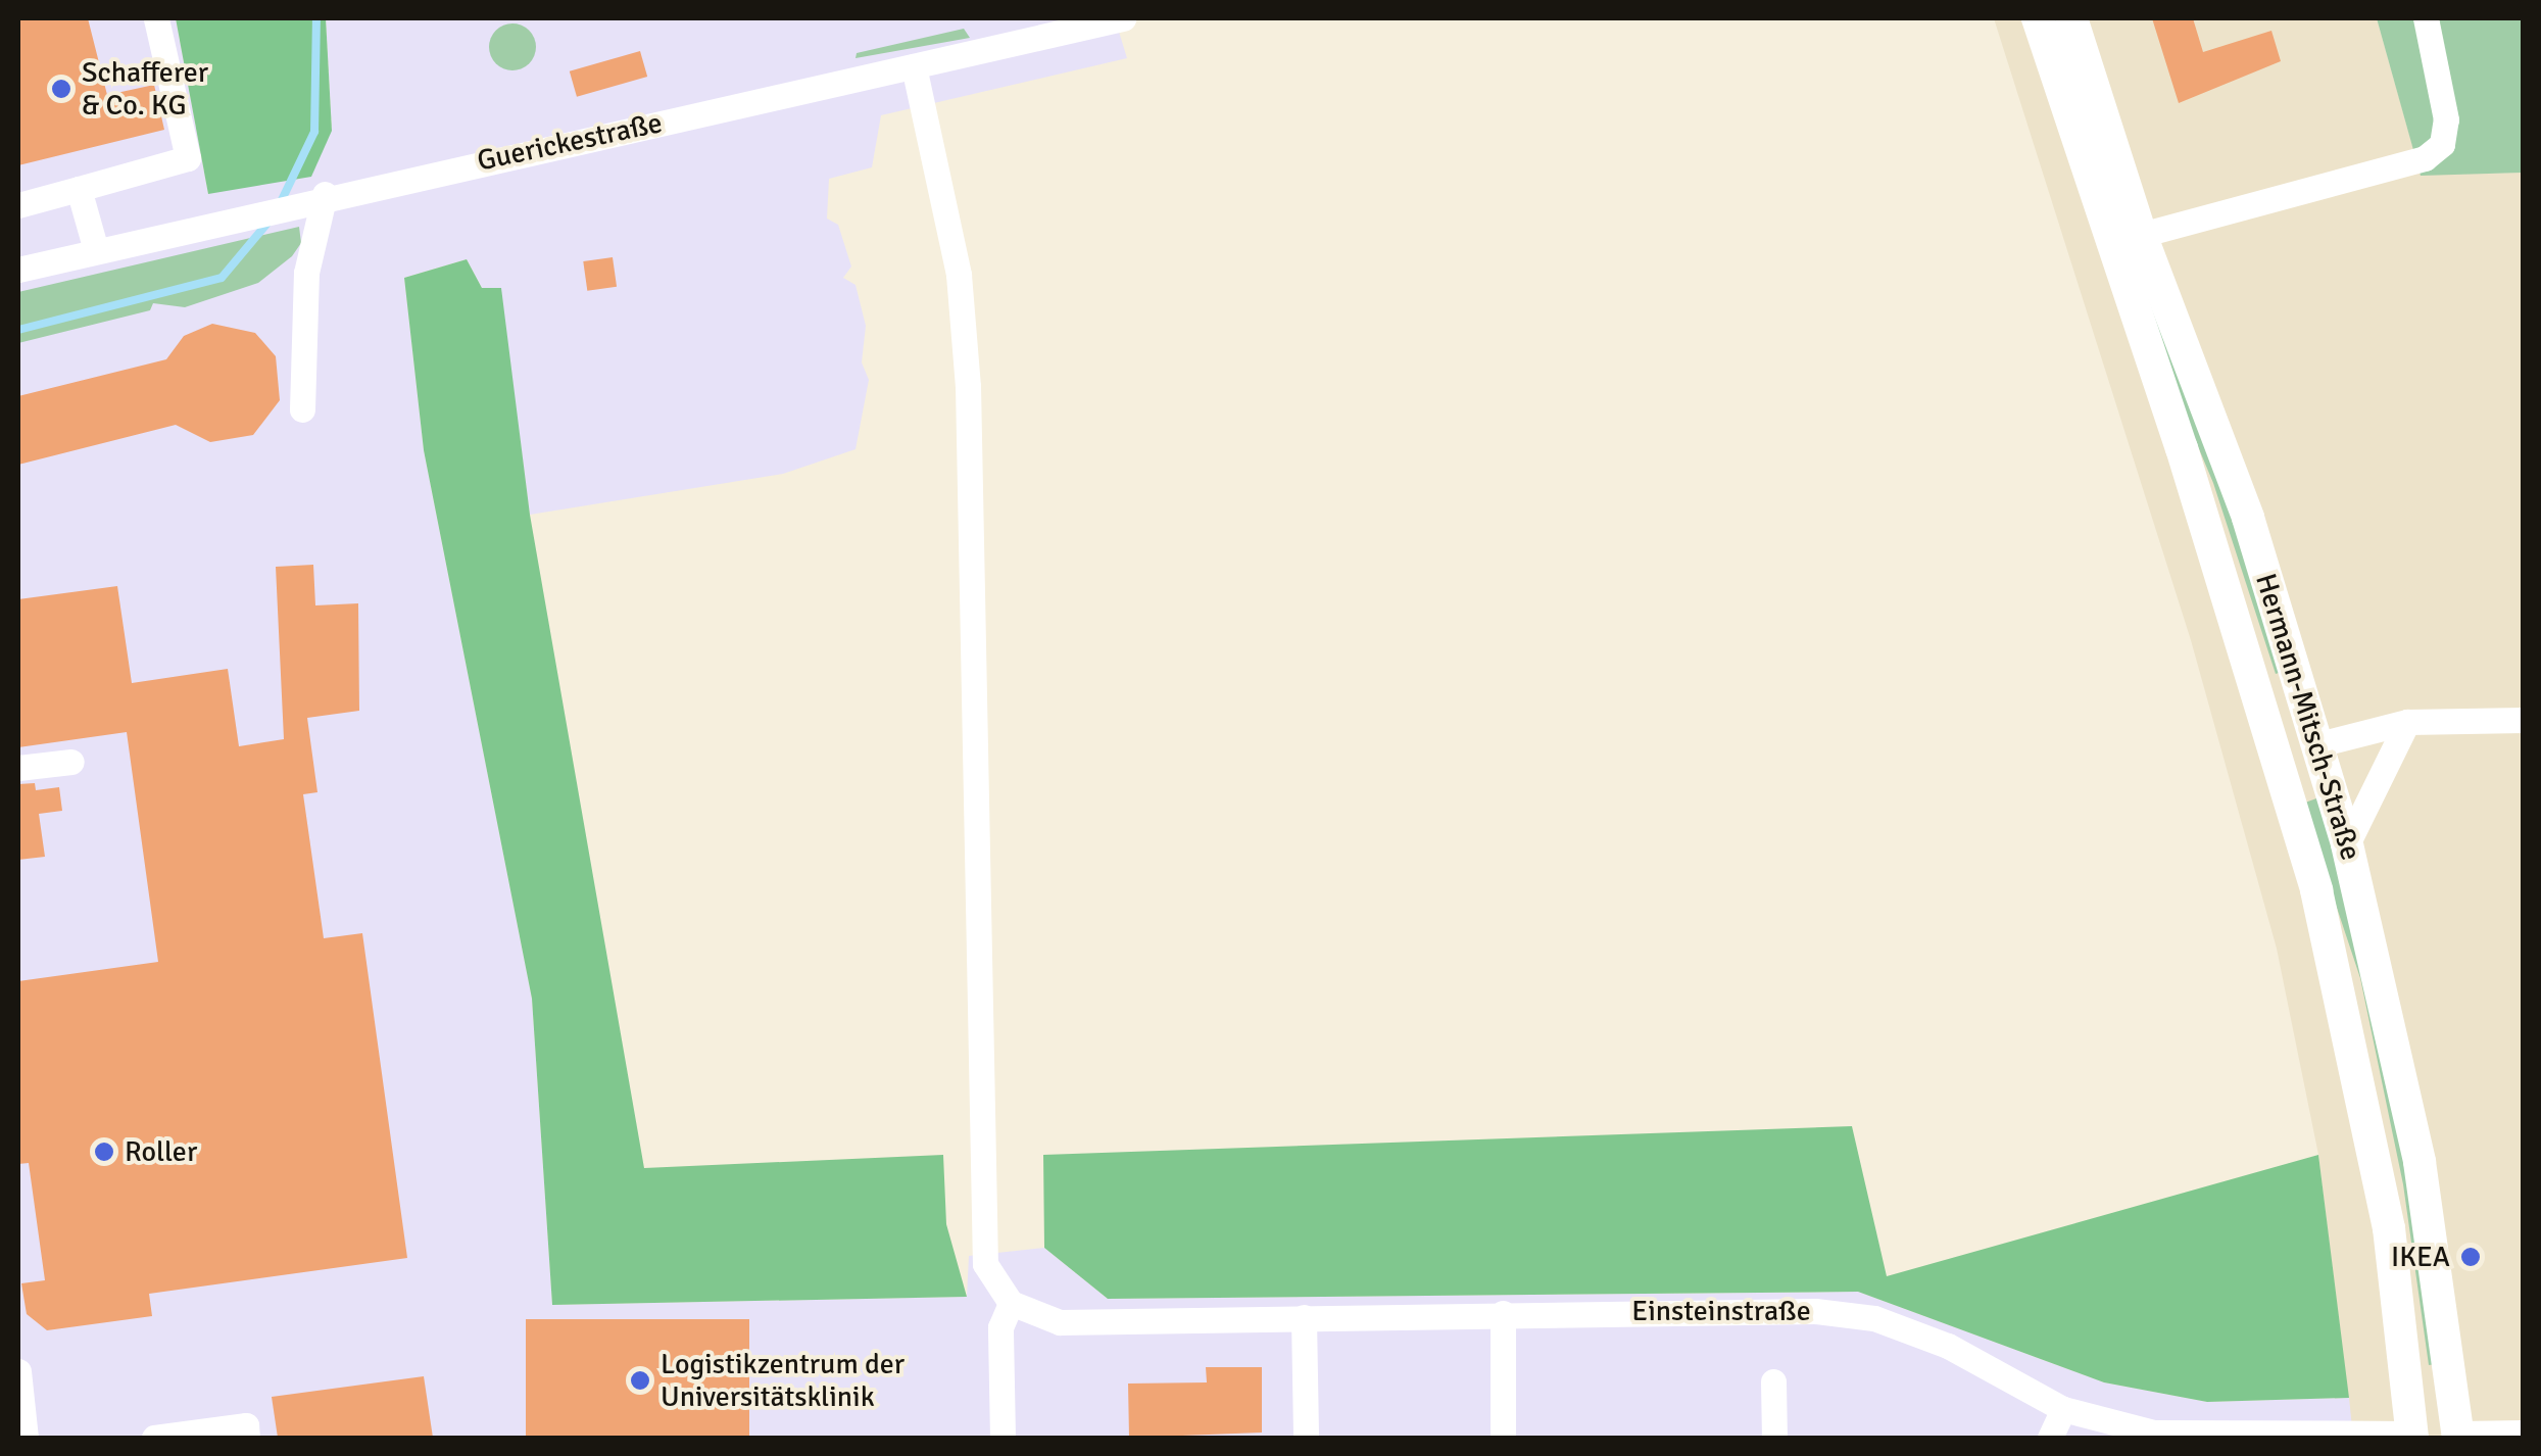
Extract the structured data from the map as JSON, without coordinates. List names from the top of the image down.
{
  "streets": {
    "main road": ["Hermann-Mitsch-Straße"],
    "street": ["Guerickestraße", "Einsteinstraße"]
  },
  "crossings": [
    ["Hermann-Mitsch-Straße", "Einsteinstraße"]
  ],
  "places": [
    "Schafferer & Co. KG",
    "Roller",
    "IKEA",
    "Logistikzentrum der Universitätsklinik"
  ]
}
